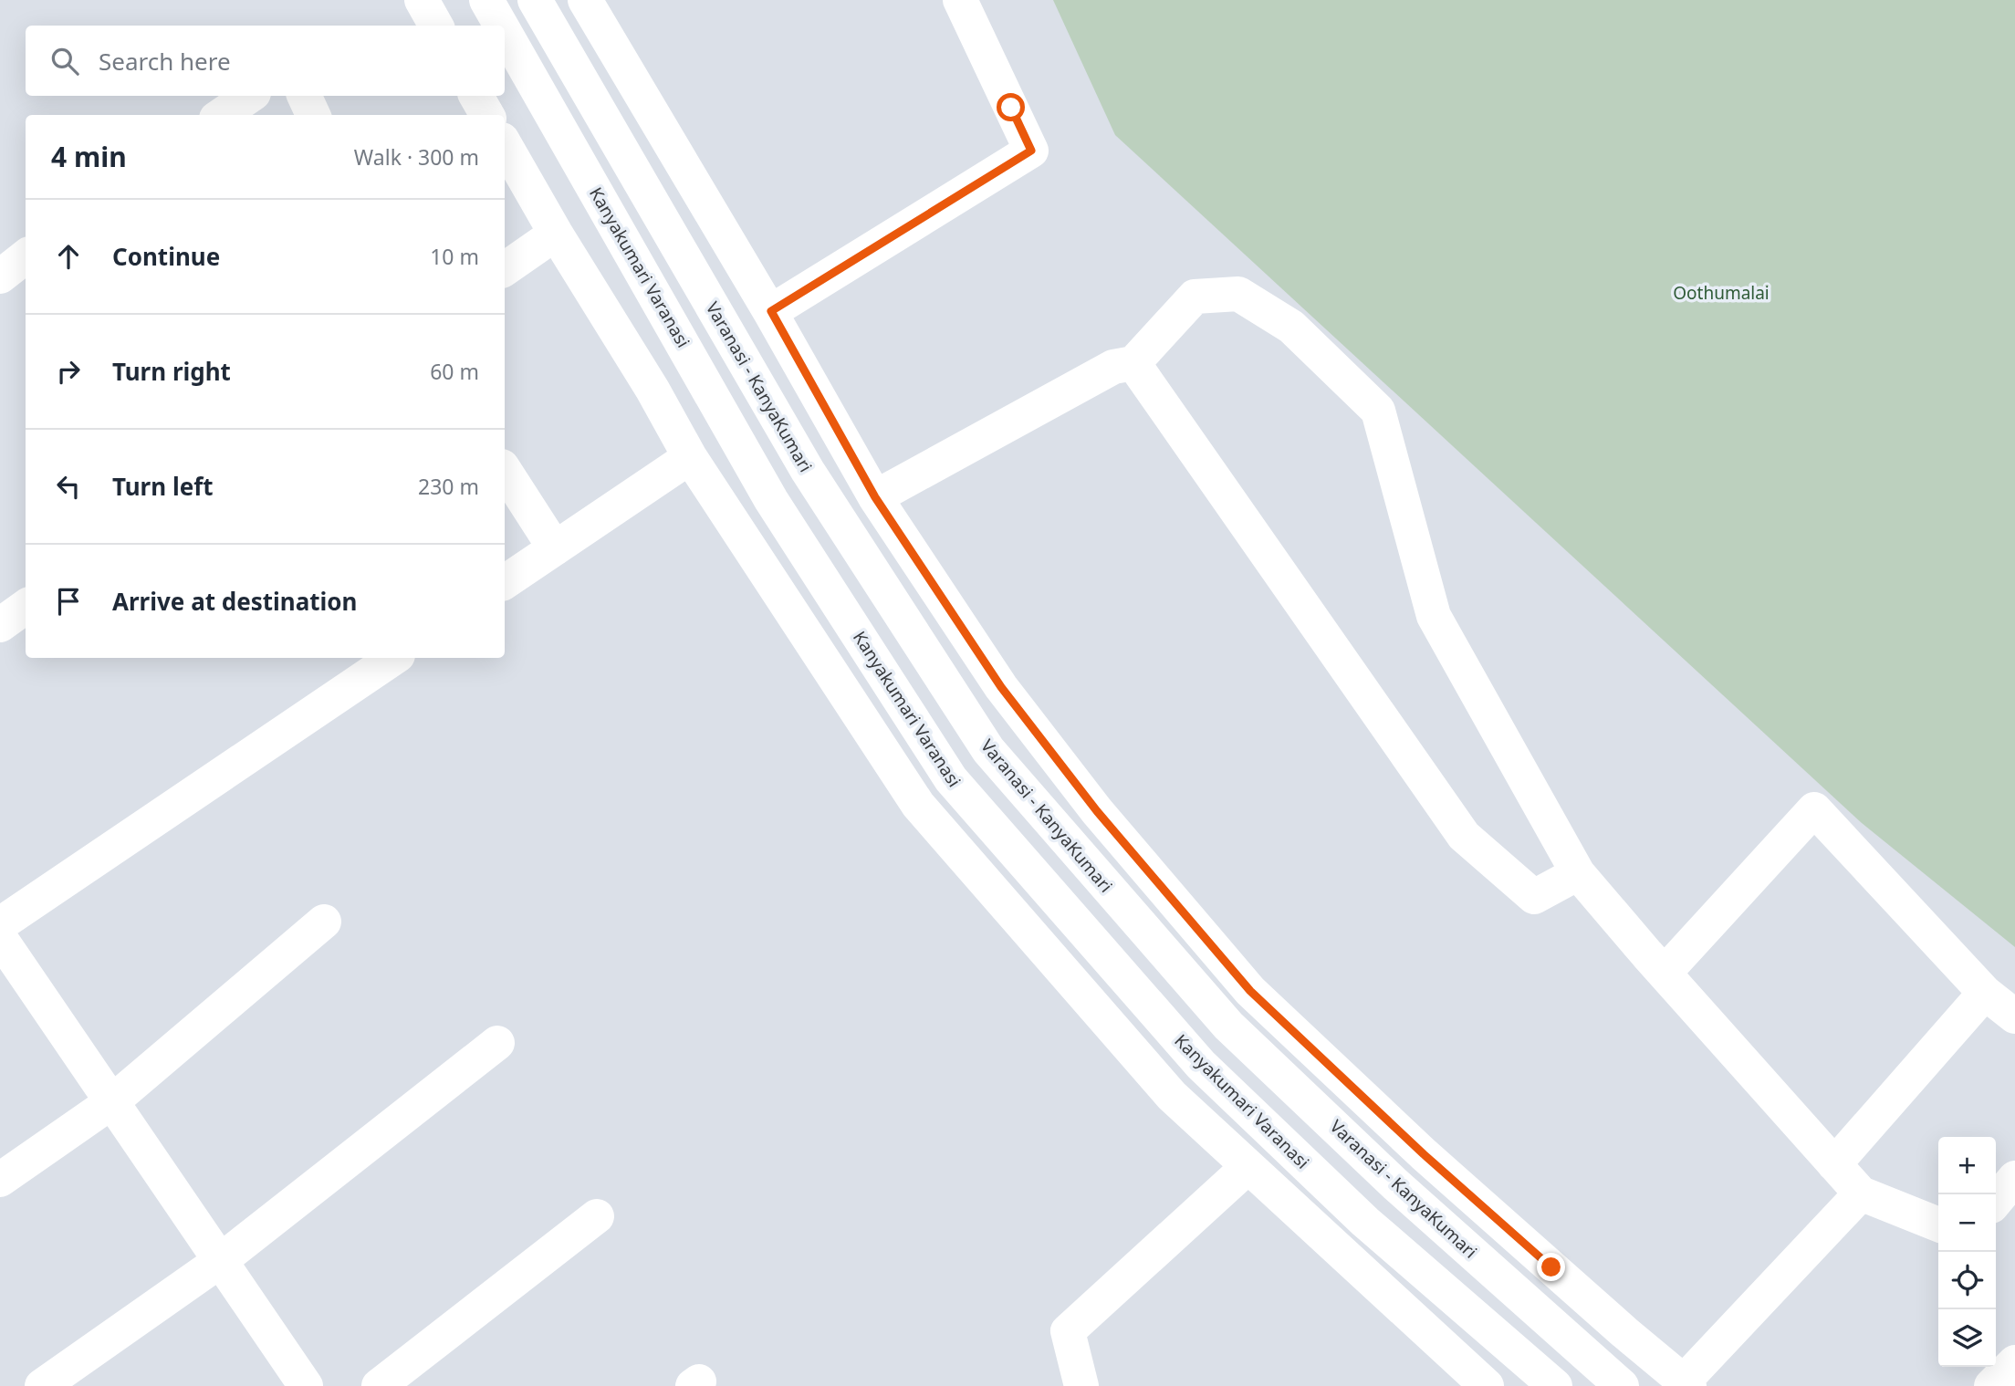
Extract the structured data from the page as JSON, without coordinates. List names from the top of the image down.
{
  "streets": {
    "main road": ["Kanyakumari Varanasi", "Varanasi - KanyaKumari"]
  },
  "parks": ["Oothumalai"],
  "page": {
    "search": "Search here",
    "heading": ["4 min", "Walk · 300 m"],
    "list": [
      ["Continue", "10 m"],
      ["Turn right", "60 m"],
      ["Turn left", "230 m"],
      "Arrive at destination"
    ],
    "map_buttons": ["+", "−"]
  }
}
